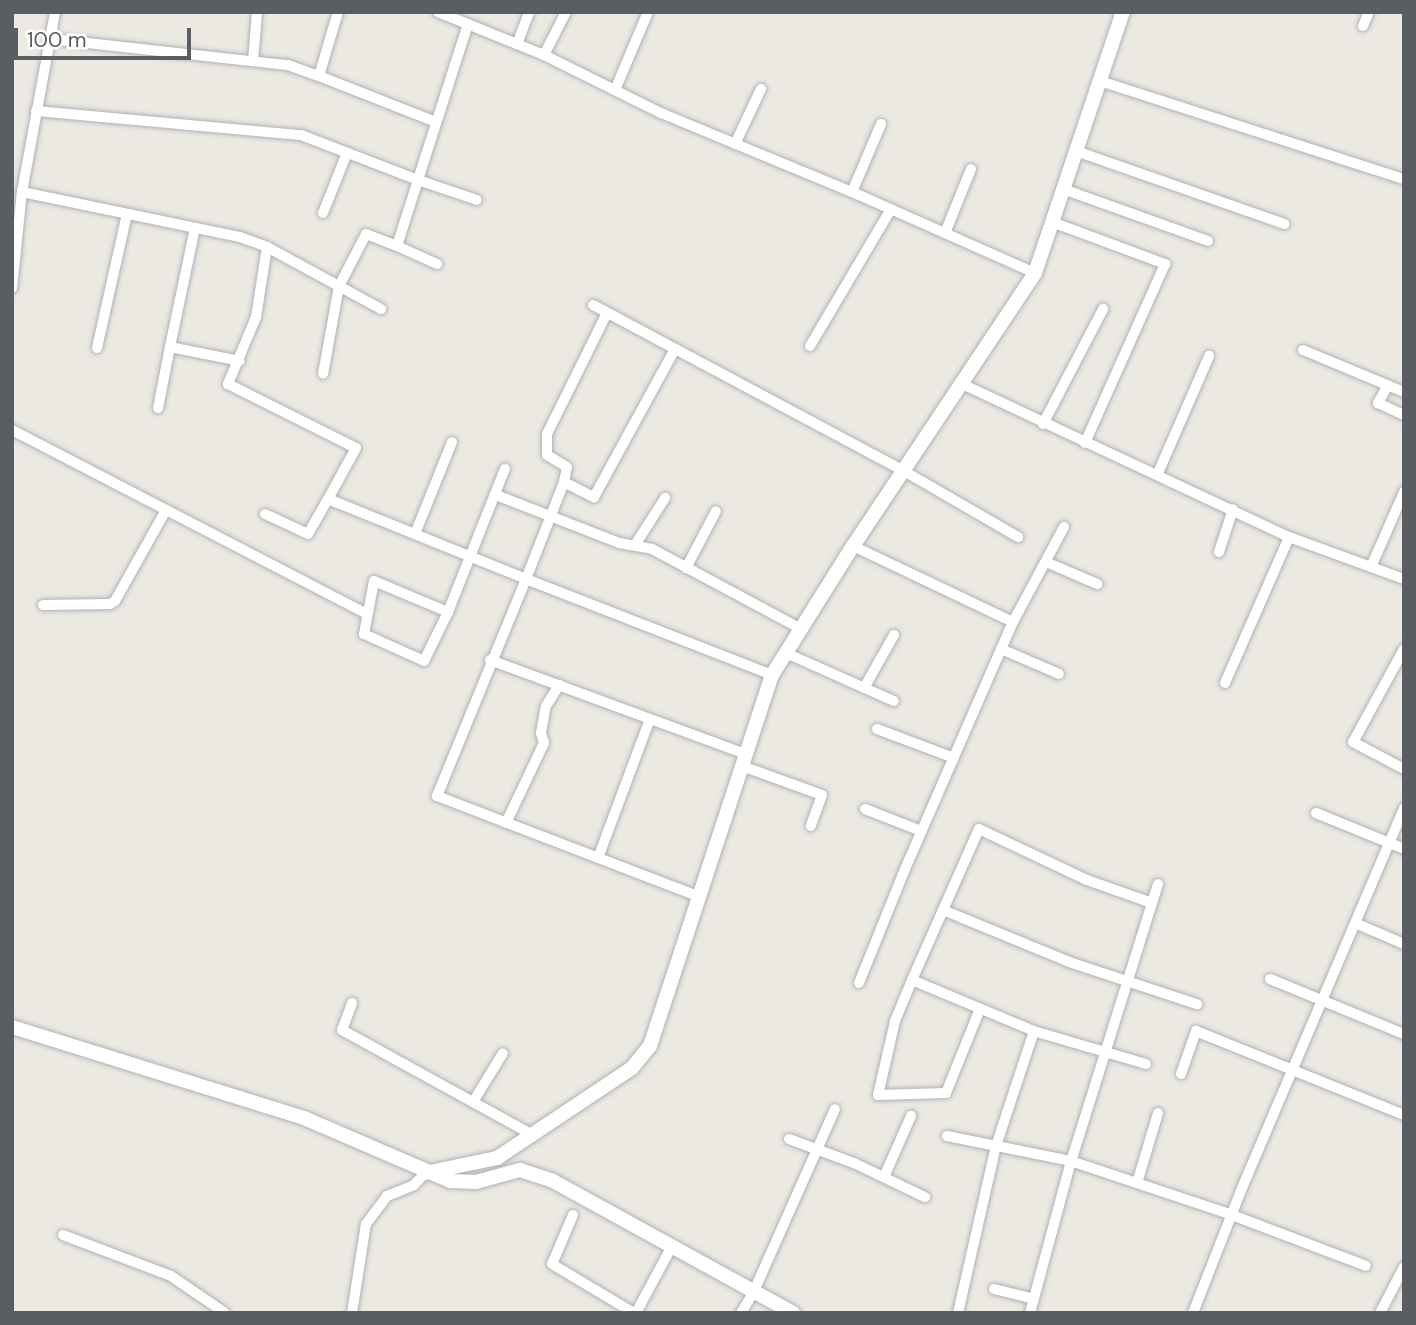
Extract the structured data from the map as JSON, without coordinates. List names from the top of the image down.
{
  "scale_bar": "100 m"
}
